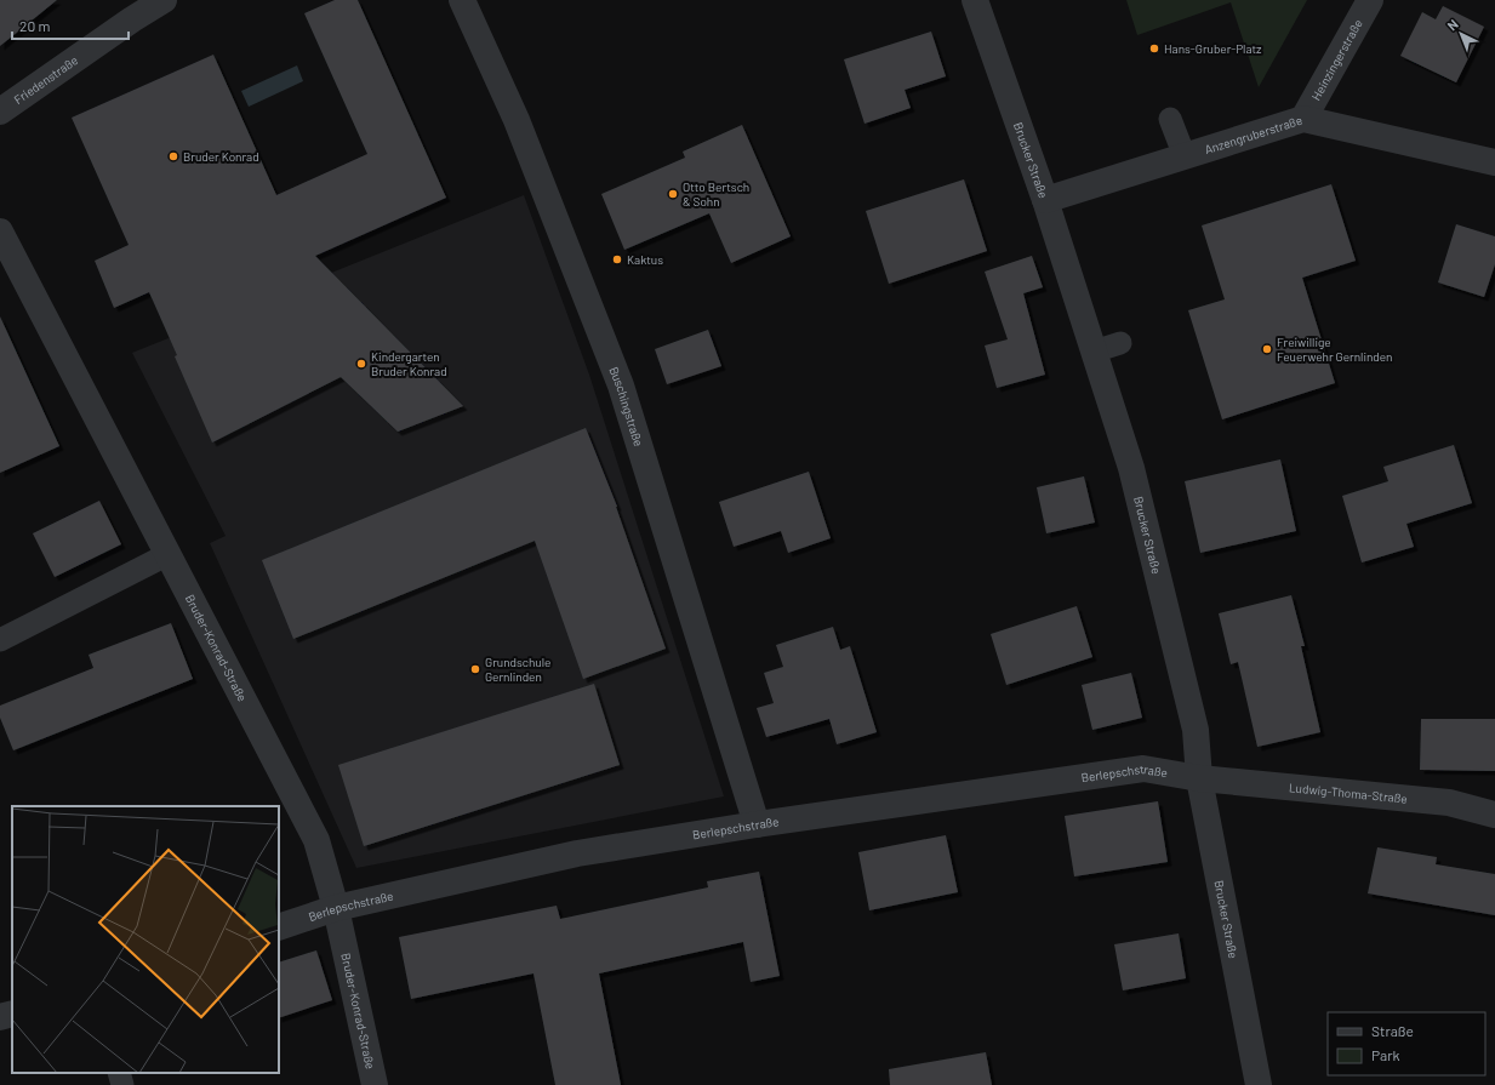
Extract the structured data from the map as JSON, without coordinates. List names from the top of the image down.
{
  "streets": {
    "street": [
      "Heinzingerstraße",
      "Friedenstraße",
      "Anzengruberstraße",
      "Brucker Straße",
      "Buschingstraße",
      "Bruder-Konrad-Straße",
      "Berlepschstraße",
      "Ludwig-Thoma-Straße"
    ]
  },
  "crossings": [
    ["Heinzingerstraße", "Anzengruberstraße"],
    ["Anzengruberstraße", "Brucker Straße"],
    ["Brucker Straße", "Berlepschstraße"],
    ["Brucker Straße", "Ludwig-Thoma-Straße"],
    ["Buschingstraße", "Berlepschstraße"],
    ["Bruder-Konrad-Straße", "Berlepschstraße"],
    ["Berlepschstraße", "Ludwig-Thoma-Straße"]
  ],
  "places": [
    "Hans-Gruber-Platz",
    "Bruder Konrad",
    "Otto Bertsch & Sohn",
    "Kaktus",
    "Freiwillige Feuerwehr Gernlinden",
    "Kindergarten Bruder Konrad",
    "Grundschule Gernlinden"
  ],
  "legend": ["Straße", "Park"],
  "scale_bar": "20 m",
  "north": "top left"
}
